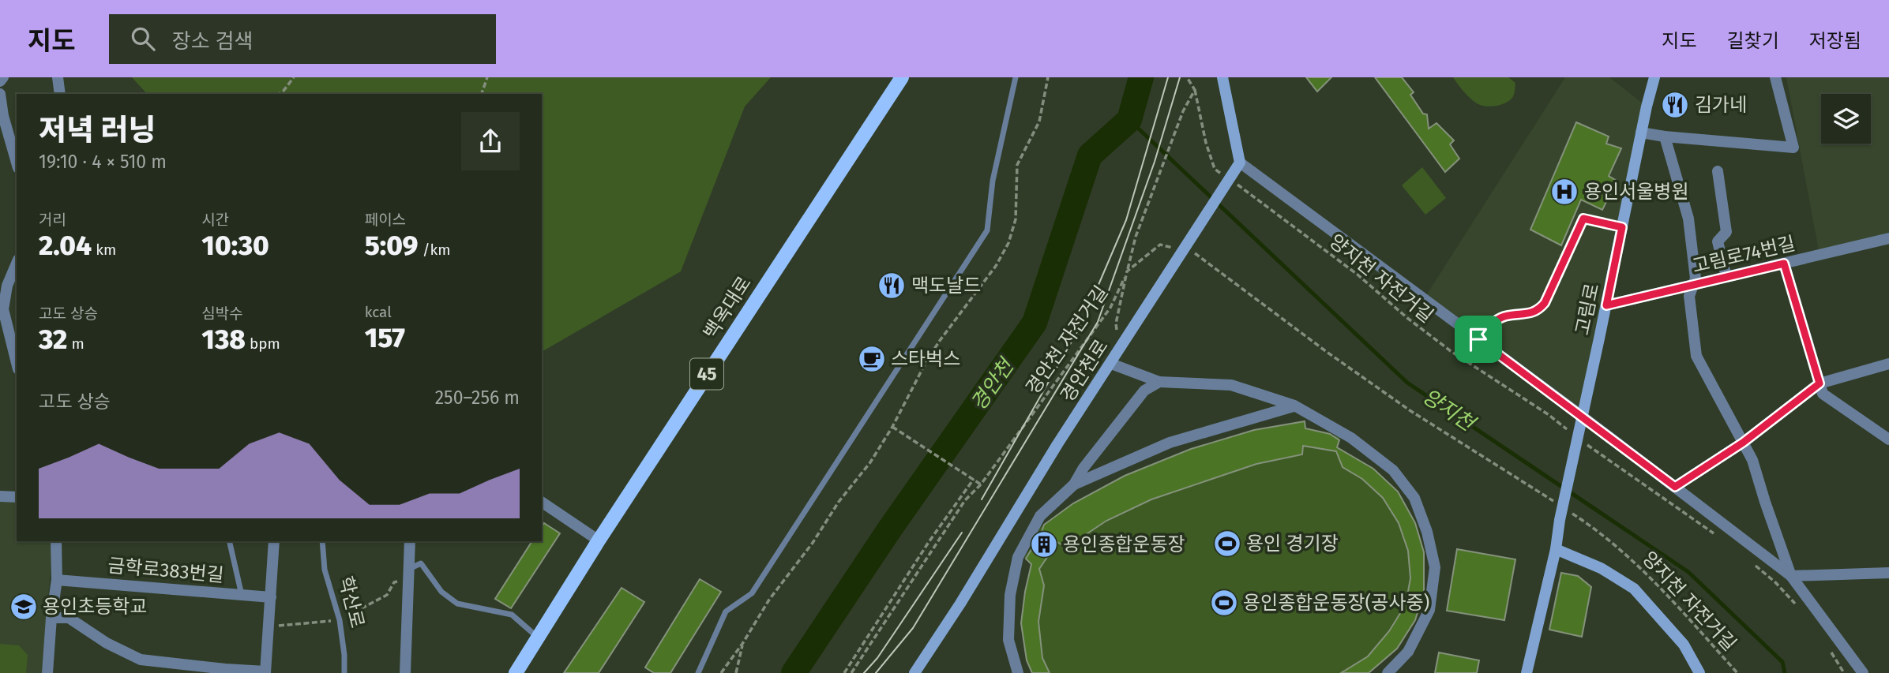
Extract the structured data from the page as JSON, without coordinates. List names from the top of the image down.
{
  "streets": {
    "main road": ["백옥대로", "45"],
    "street": [
      "고림로74번길",
      "고림로",
      "경안천로",
      "금학로383번길"
    ],
    "lane": ["학산로"],
    "path": ["양지천 자전거길", "경안천 자전거길"]
  },
  "crossings": [
    ["고림로74번길", "고림로"],
    ["양지천 자전거길", "경안천 자전거길"],
    ["양지천 자전거길", "경안천로"]
  ],
  "water": ["경안천", "양지천"],
  "places": {
    "restaurant": ["김가네", "맥도날드"],
    "hospital": ["용인서울병원"],
    "cafe": ["스타벅스"],
    "sports": ["용인 경기장", "용인종합운동장(공사중)"],
    "building": ["용인종합운동장"],
    "school or university": ["용인초등학교"]
  },
  "page": {
    "header": "지도",
    "search": "장소 검색",
    "nav": ["지도", "길찾기", "저장됨"],
    "heading": ["저녁 러닝", "19:10 · 4 × 510 m"],
    "stats": [
      ["거리", "2.04 km"],
      ["시간", "10:30"],
      ["페이스", "5:09 /km"],
      ["고도 상승", "32 m"],
      ["심박수", "138 bpm"],
      ["kcal", "157"]
    ],
    "chart": ["고도 상승", "250–256 m"]
  }
}
